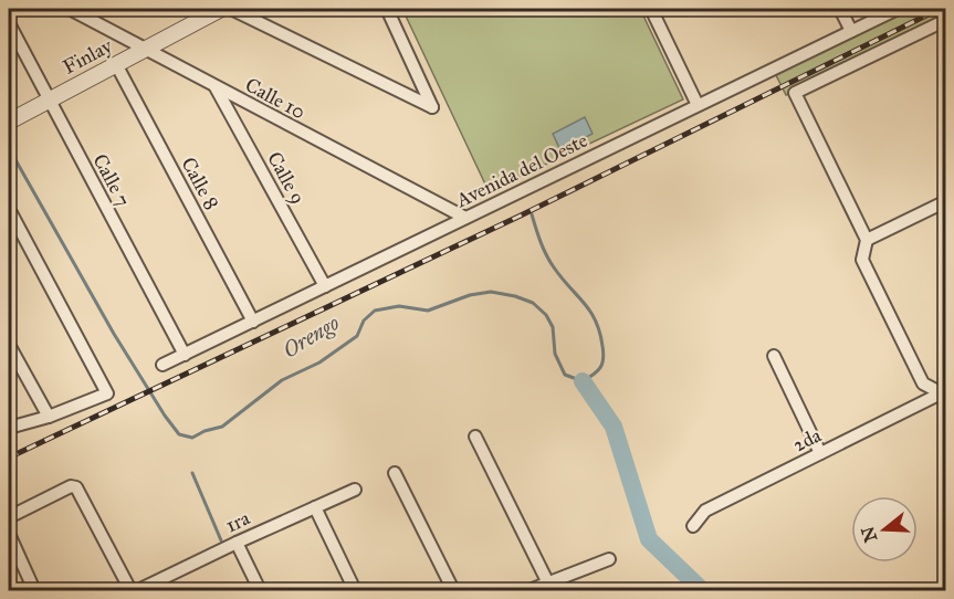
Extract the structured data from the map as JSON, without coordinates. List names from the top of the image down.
{
  "streets": {
    "street": [
      "Finlay",
      "Calle 10",
      "Avenida del Oeste",
      "Calle 9",
      "Calle 7",
      "Calle 8",
      "2da",
      "1ra"
    ]
  },
  "crossings": [
    ["Finlay", "Calle 10"],
    ["Finlay", "Calle 7"],
    ["Finlay", "Calle 8"],
    ["Calle 10", "Avenida del Oeste"],
    ["Calle 10", "Calle 9"],
    ["Avenida del Oeste", "Calle 9"],
    ["Avenida del Oeste", "Calle 7"],
    ["Avenida del Oeste", "Calle 8"]
  ],
  "water": ["Orengo"],
  "north": "left"
}
